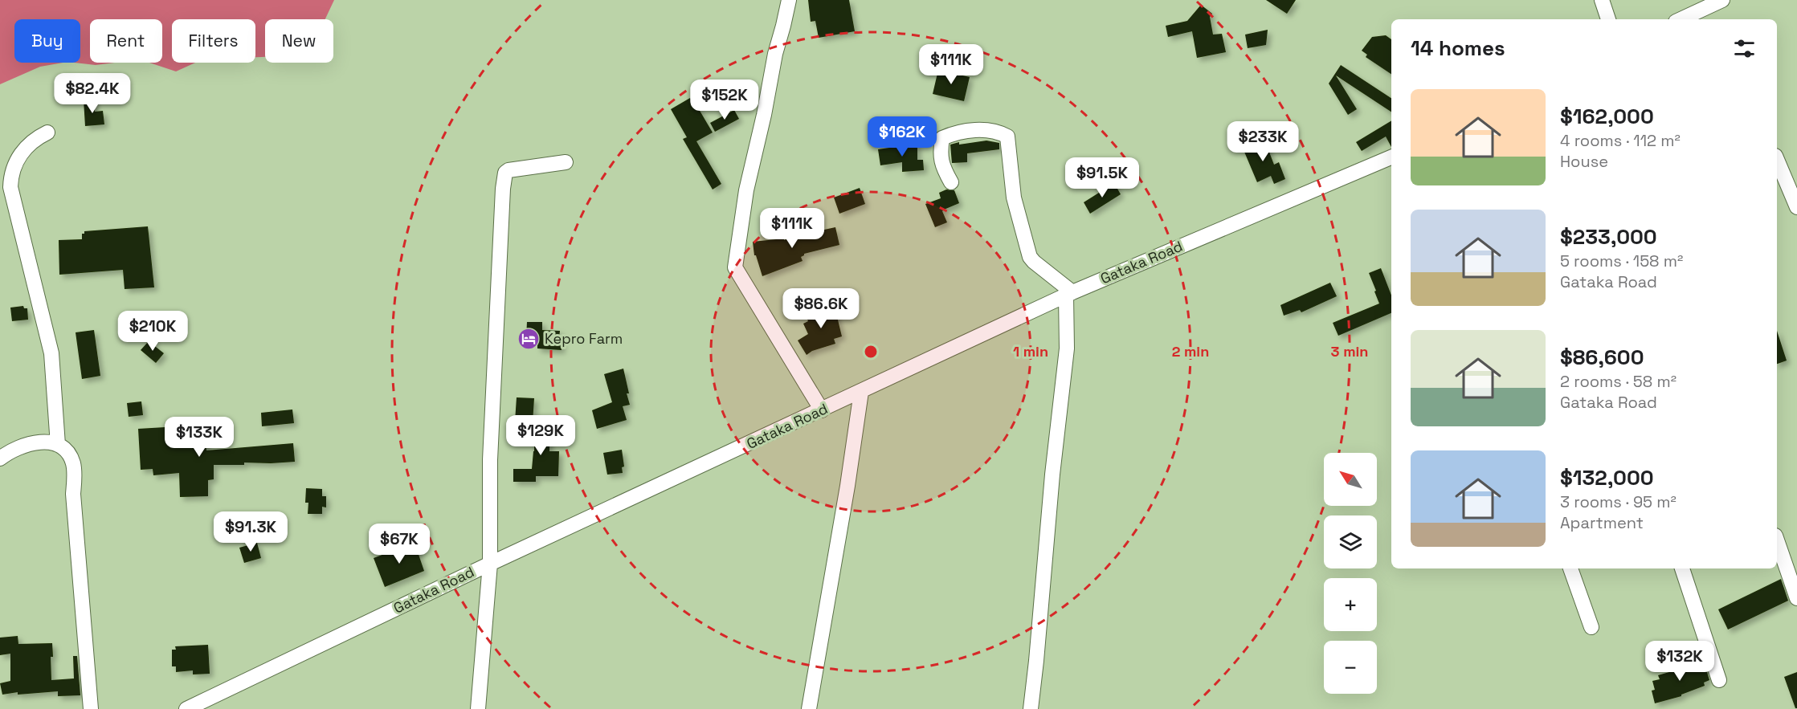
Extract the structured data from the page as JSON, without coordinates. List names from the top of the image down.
{
  "streets": {
    "street": ["Gataka Road"]
  },
  "places": {
    "hotel": ["Kepro Farm"]
  },
  "north": "top left",
  "page": {
    "chip": [
      "Buy",
      "Rent",
      "Filters",
      "New"
    ],
    "heading": "14 homes",
    "price": [
      "$111K",
      "$82.4K",
      "$152K",
      "$162K",
      "$233K",
      "$91.5K",
      "$111K",
      "$86.6K",
      "$210K",
      "$129K",
      "$133K",
      "$91.3K",
      "$67K",
      "$132K"
    ],
    "list": [
      {
        "name": "$162,000",
        "note": "4 rooms · 112 m² · House"
      },
      {
        "name": "$233,000",
        "note": "5 rooms · 158 m² · Gataka Road"
      },
      {
        "name": "$86,600",
        "note": "2 rooms · 58 m² · Gataka Road"
      },
      {
        "name": "$132,000",
        "note": "3 rooms · 95 m² · Apartment"
      }
    ],
    "map_buttons": ["+", "−"]
  },
  "rings": ["1 min", "2 min", "3 min"]
}
